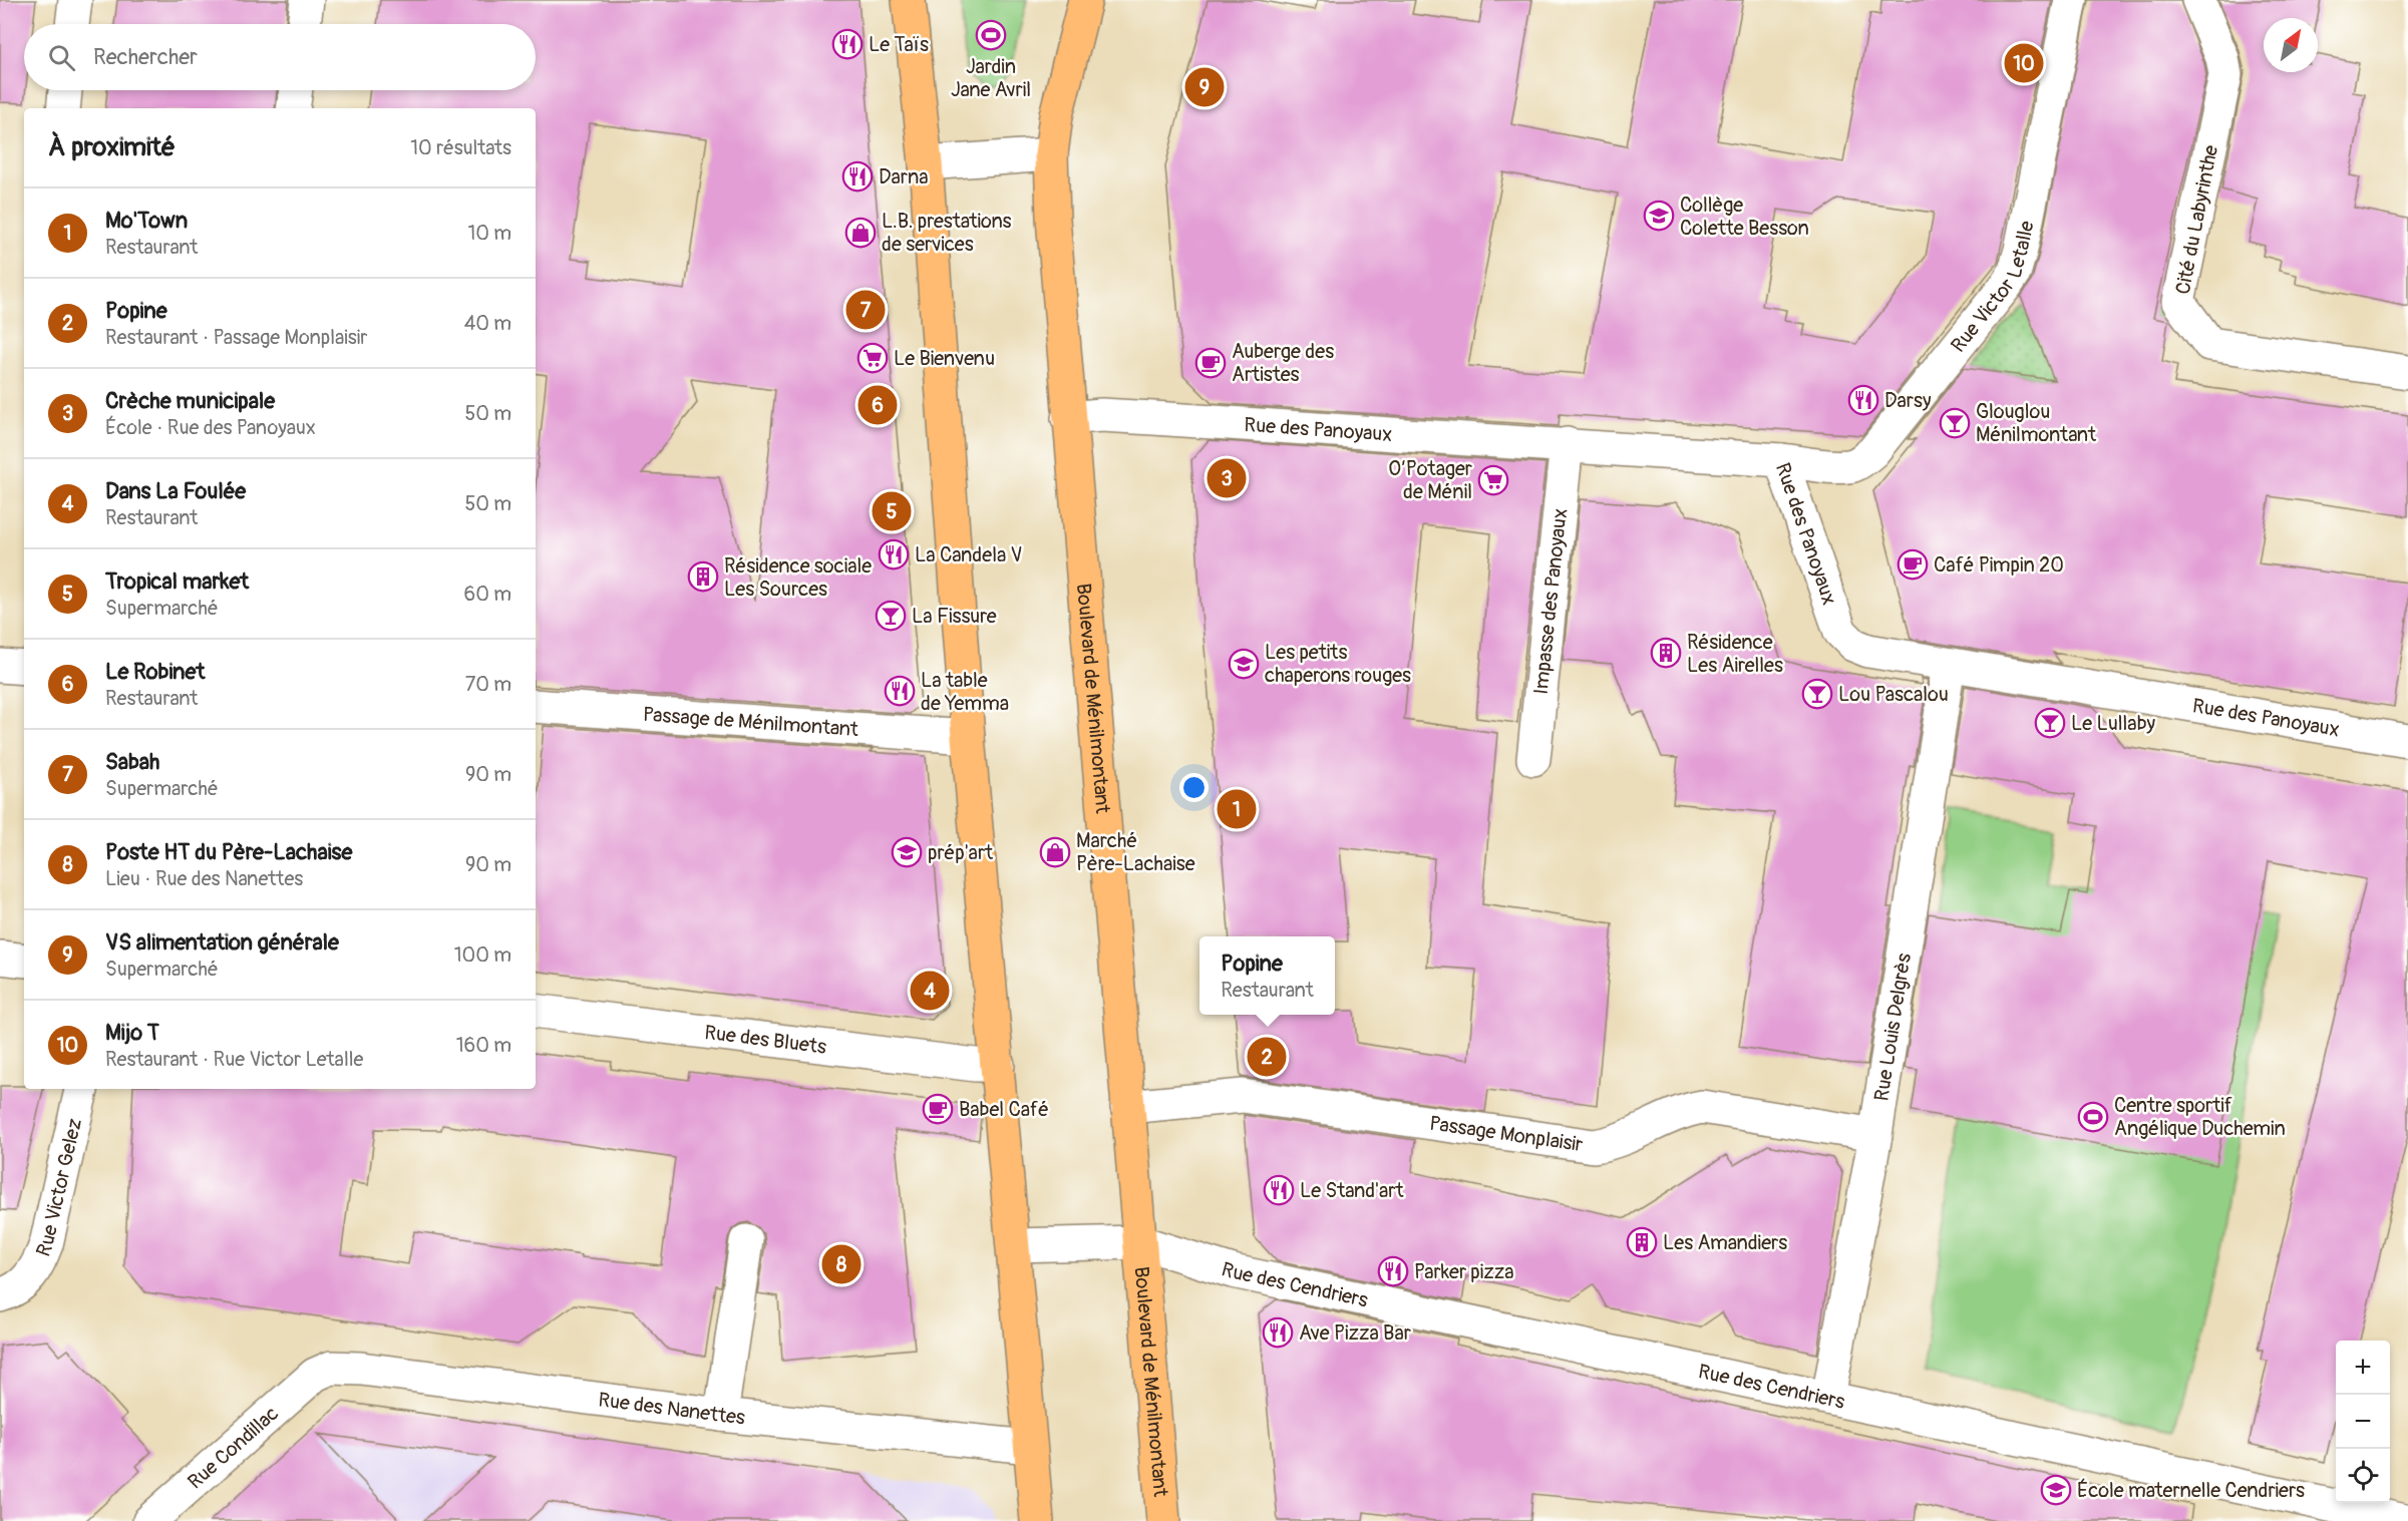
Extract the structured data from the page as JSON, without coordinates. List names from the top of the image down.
{
  "streets": {
    "main road": ["Boulevard de Ménilmontant"],
    "street": [
      "Cité du Labyrinthe",
      "Rue Victor Letalle",
      "Rue des Panoyaux",
      "Impasse des Panoyaux",
      "Passage de Ménilmontant",
      "Rue Louis Delgrès",
      "Rue des Bluets",
      "Passage Monplaisir",
      "Rue Victor Gelez",
      "Rue des Cendriers",
      "Rue des Nanettes",
      "Rue Condillac"
    ]
  },
  "crossings": [
    ["Rue Victor Letalle", "Rue des Panoyaux"],
    ["Rue des Panoyaux", "Impasse des Panoyaux"],
    ["Rue des Panoyaux", "Boulevard de Ménilmontant"],
    ["Rue des Panoyaux", "Rue Louis Delgrès"],
    ["Boulevard de Ménilmontant", "Passage Monplaisir"],
    ["Boulevard de Ménilmontant", "Rue des Cendriers"],
    ["Rue Louis Delgrès", "Passage Monplaisir"],
    ["Rue des Nanettes", "Rue Condillac"]
  ],
  "places": {
    "sports": ["Jardin Jane Avril", "Centre sportif Angélique Duchemin"],
    "restaurant": [
      "Le Taïs",
      "Darna",
      "Darsy",
      "La Candela V",
      "La table de Yemma",
      "Le Stand'art",
      "Parker pizza",
      "Ave Pizza Bar"
    ],
    "school or university": [
      "Collège Colette Besson",
      "Les petits chaperons rouges",
      "prép'art",
      "École maternelle Cendriers"
    ],
    "shop": ["L.B. prestations de services", "Marché Père-Lachaise"],
    "supermarket": ["Le Bienvenu", "O’Potager de Ménil"],
    "cafe": ["Auberge des Artistes", "Café Pimpin 20", "Babel Café"],
    "bar": [
      "Glouglou Ménilmontant",
      "La Fissure",
      "Lou Pascalou",
      "Le Lullaby"
    ],
    "building": ["Résidence sociale Les Sources", "Résidence Les Airelles", "Les Amandiers"]
  },
  "north": "top right",
  "page": {
    "search": "Rechercher",
    "pins": [
      "10",
      "9",
      "7",
      "6",
      "3",
      "5",
      "1",
      "4",
      "2",
      "8"
    ],
    "heading": ["À proximité", "10 résultats"],
    "list": [
      {
        "mark": "1",
        "name": "Mo'Town",
        "note": "Restaurant",
        "value": "10 m"
      },
      {
        "mark": "2",
        "name": "Popine",
        "note": "Restaurant · Passage Monplaisir",
        "value": "40 m"
      },
      {
        "mark": "3",
        "name": "Crèche municipale",
        "note": "École · Rue des Panoyaux",
        "value": "50 m"
      },
      {
        "mark": "4",
        "name": "Dans La Foulée",
        "note": "Restaurant",
        "value": "50 m"
      },
      {
        "mark": "5",
        "name": "Tropical market",
        "note": "Supermarché",
        "value": "60 m"
      },
      {
        "mark": "6",
        "name": "Le Robinet",
        "note": "Restaurant",
        "value": "70 m"
      },
      {
        "mark": "7",
        "name": "Sabah",
        "note": "Supermarché",
        "value": "90 m"
      },
      {
        "mark": "8",
        "name": "Poste HT du Père-Lachaise",
        "note": "Lieu · Rue des Nanettes",
        "value": "90 m"
      },
      {
        "mark": "9",
        "name": "VS alimentation générale",
        "note": "Supermarché",
        "value": "100 m"
      },
      {
        "mark": "10",
        "name": "Mijo T",
        "note": "Restaurant · Rue Victor Letalle",
        "value": "160 m"
      }
    ],
    "popup": ["Popine", "Restaurant"],
    "map_buttons": ["+", "−"]
  }
}
